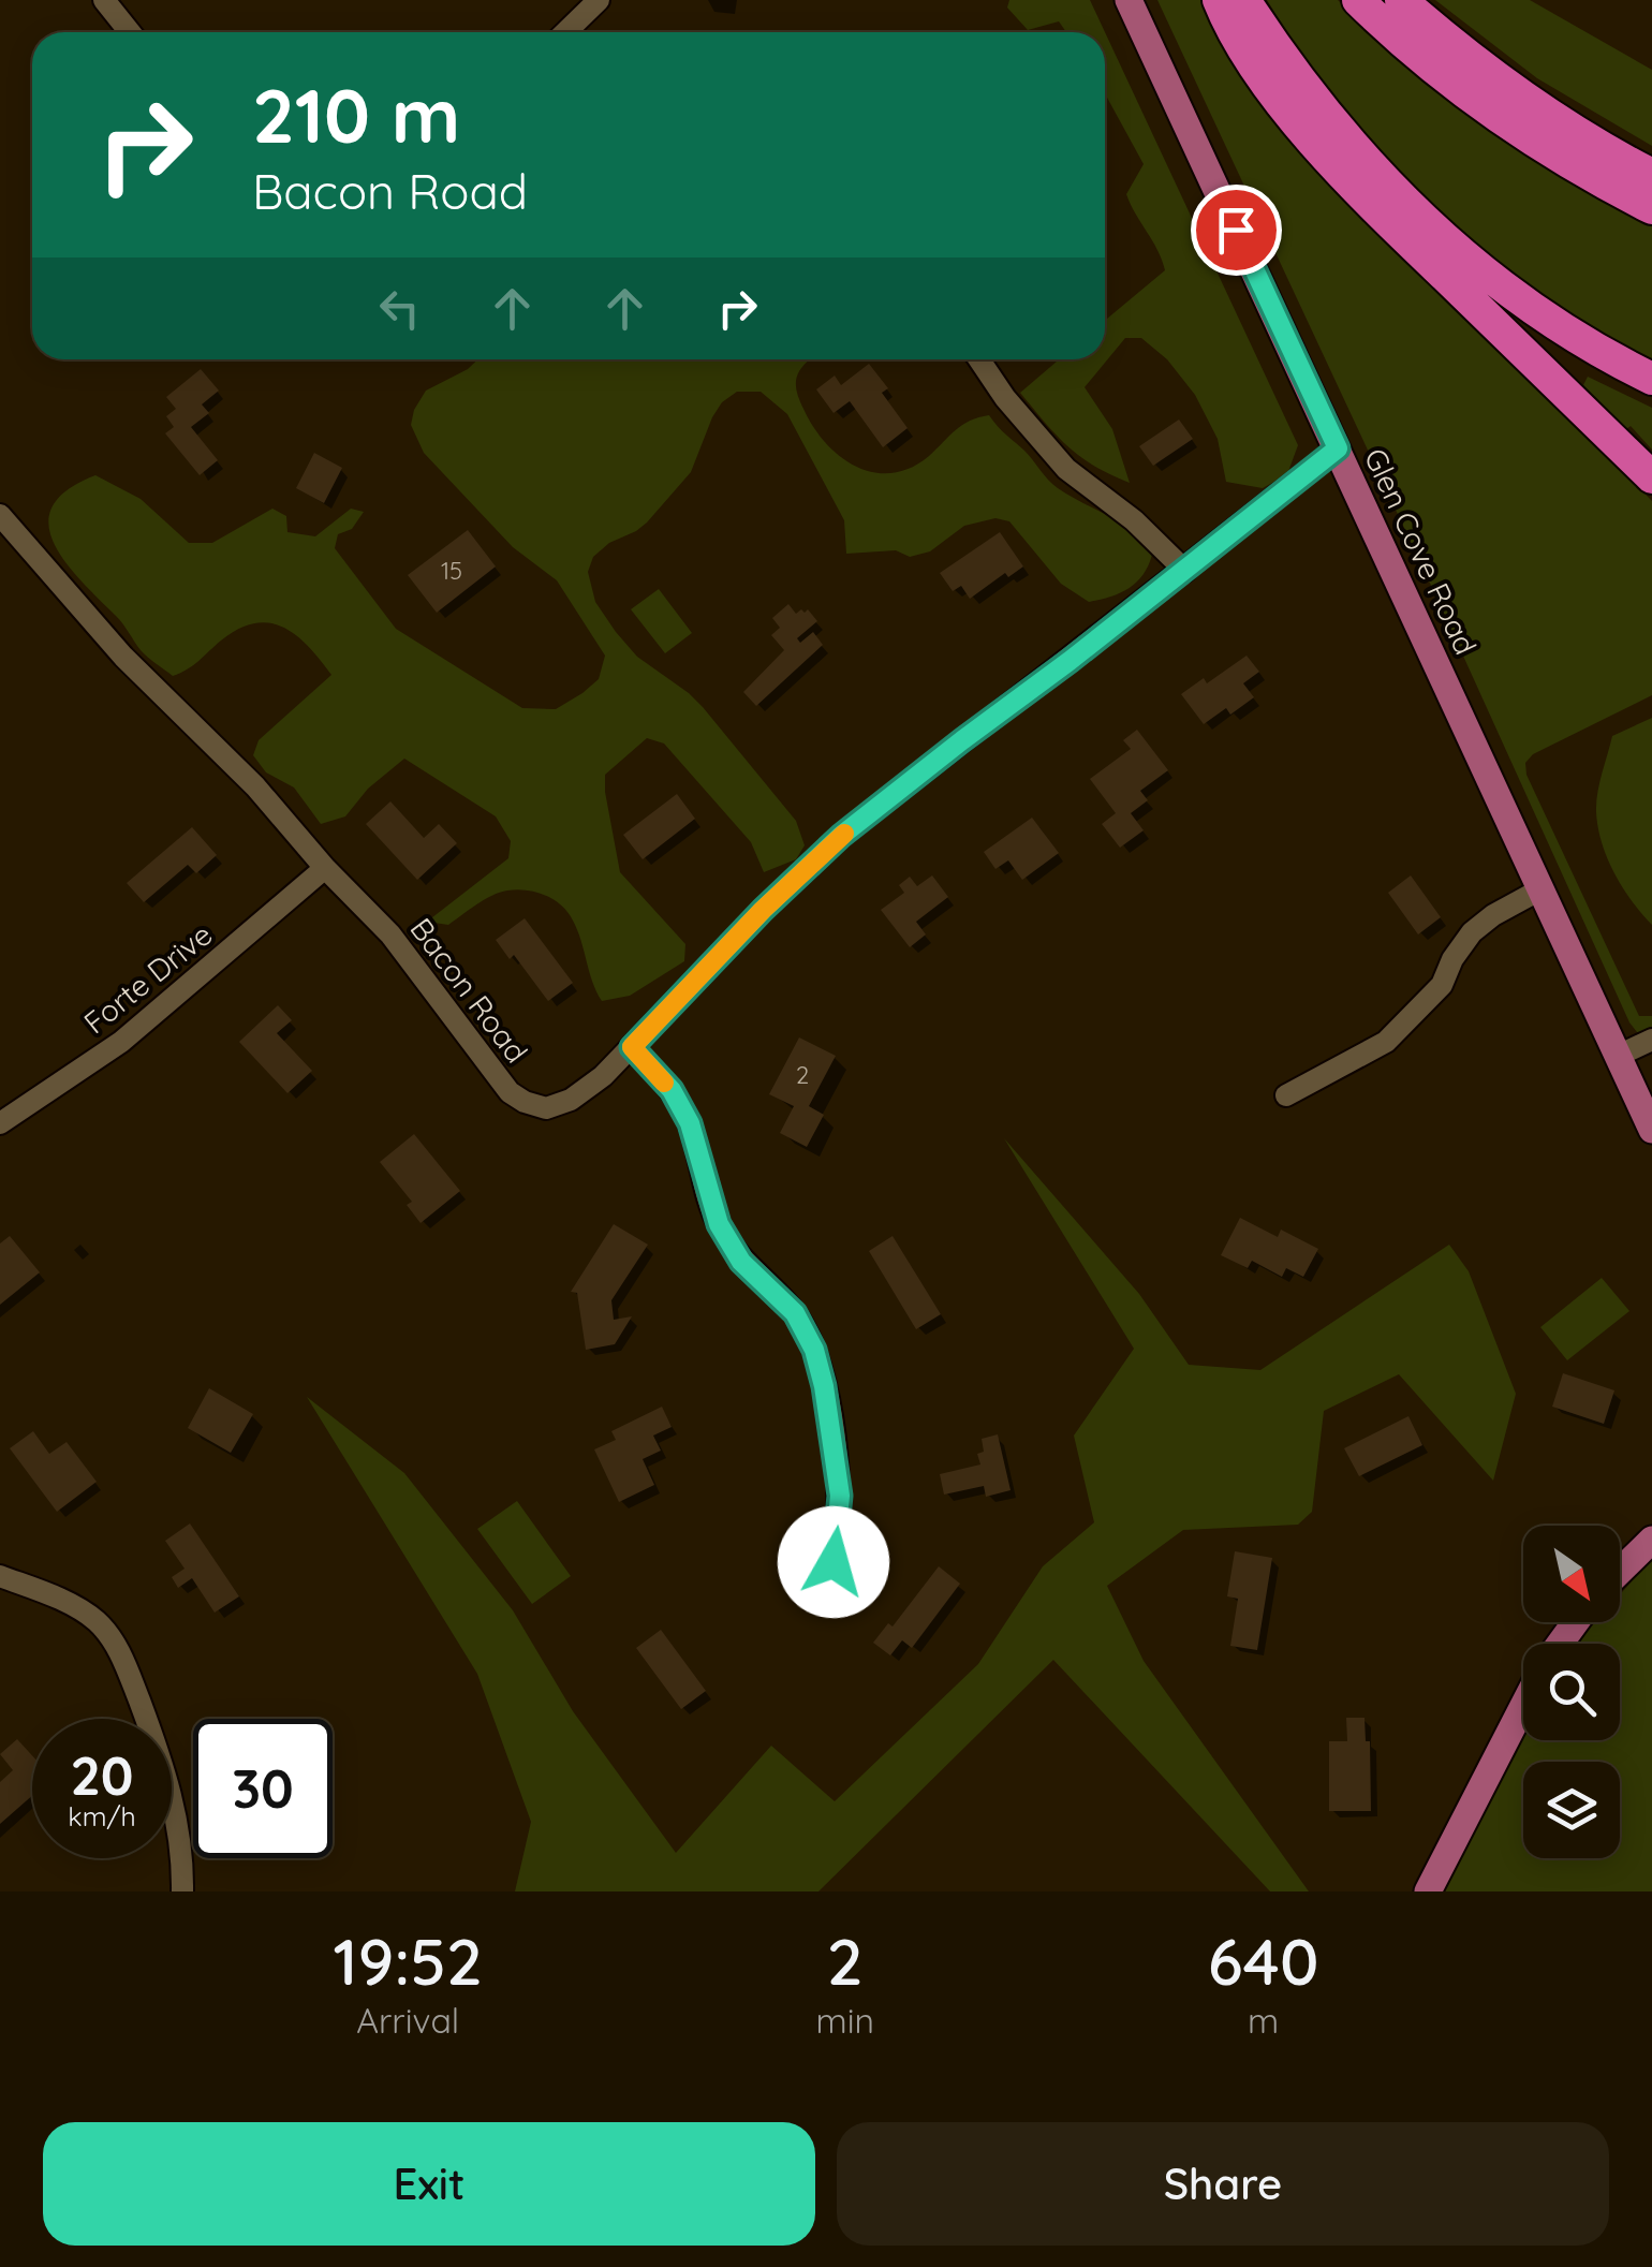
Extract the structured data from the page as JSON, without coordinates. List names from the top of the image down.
{
  "streets": {
    "main road": ["Glen Cove Road"],
    "street": ["Forte Drive", "Bacon Road"]
  },
  "crossings": [
    ["Glen Cove Road", "Bacon Road"],
    ["Forte Drive", "Bacon Road"]
  ],
  "house_numbers": ["15", "2"],
  "north": "bottom right",
  "page": {
    "turn": ["210 m", "Bacon Road"],
    "speed": "20 km/h",
    "limit": "30",
    "eta": [
      "19:52",
      "Arrival",
      "2",
      "min",
      "640",
      "m"
    ],
    "buttons": ["Exit", "Share"]
  }
}
